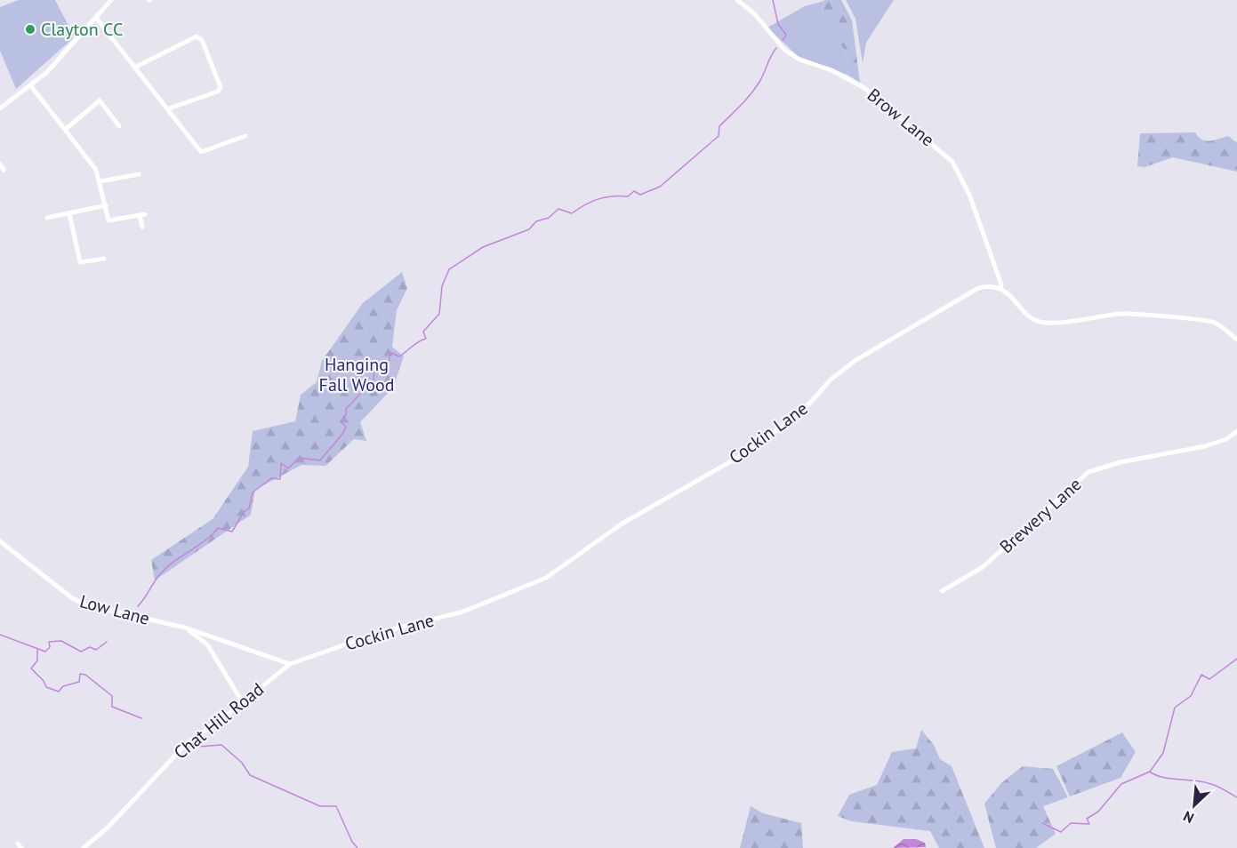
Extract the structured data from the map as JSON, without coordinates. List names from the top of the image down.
{
  "streets": {
    "street": [
      "Brow Lane",
      "Cockin Lane",
      "Brewery Lane",
      "Low Lane",
      "Chat Hill Road"
    ]
  },
  "crossings": [
    ["Brow Lane", "Cockin Lane"],
    ["Cockin Lane", "Low Lane"],
    ["Cockin Lane", "Chat Hill Road"],
    ["Low Lane", "Chat Hill Road"]
  ],
  "parks": ["Hanging Fall Wood"],
  "places": ["Clayton CC"],
  "north": "bottom left"
}
